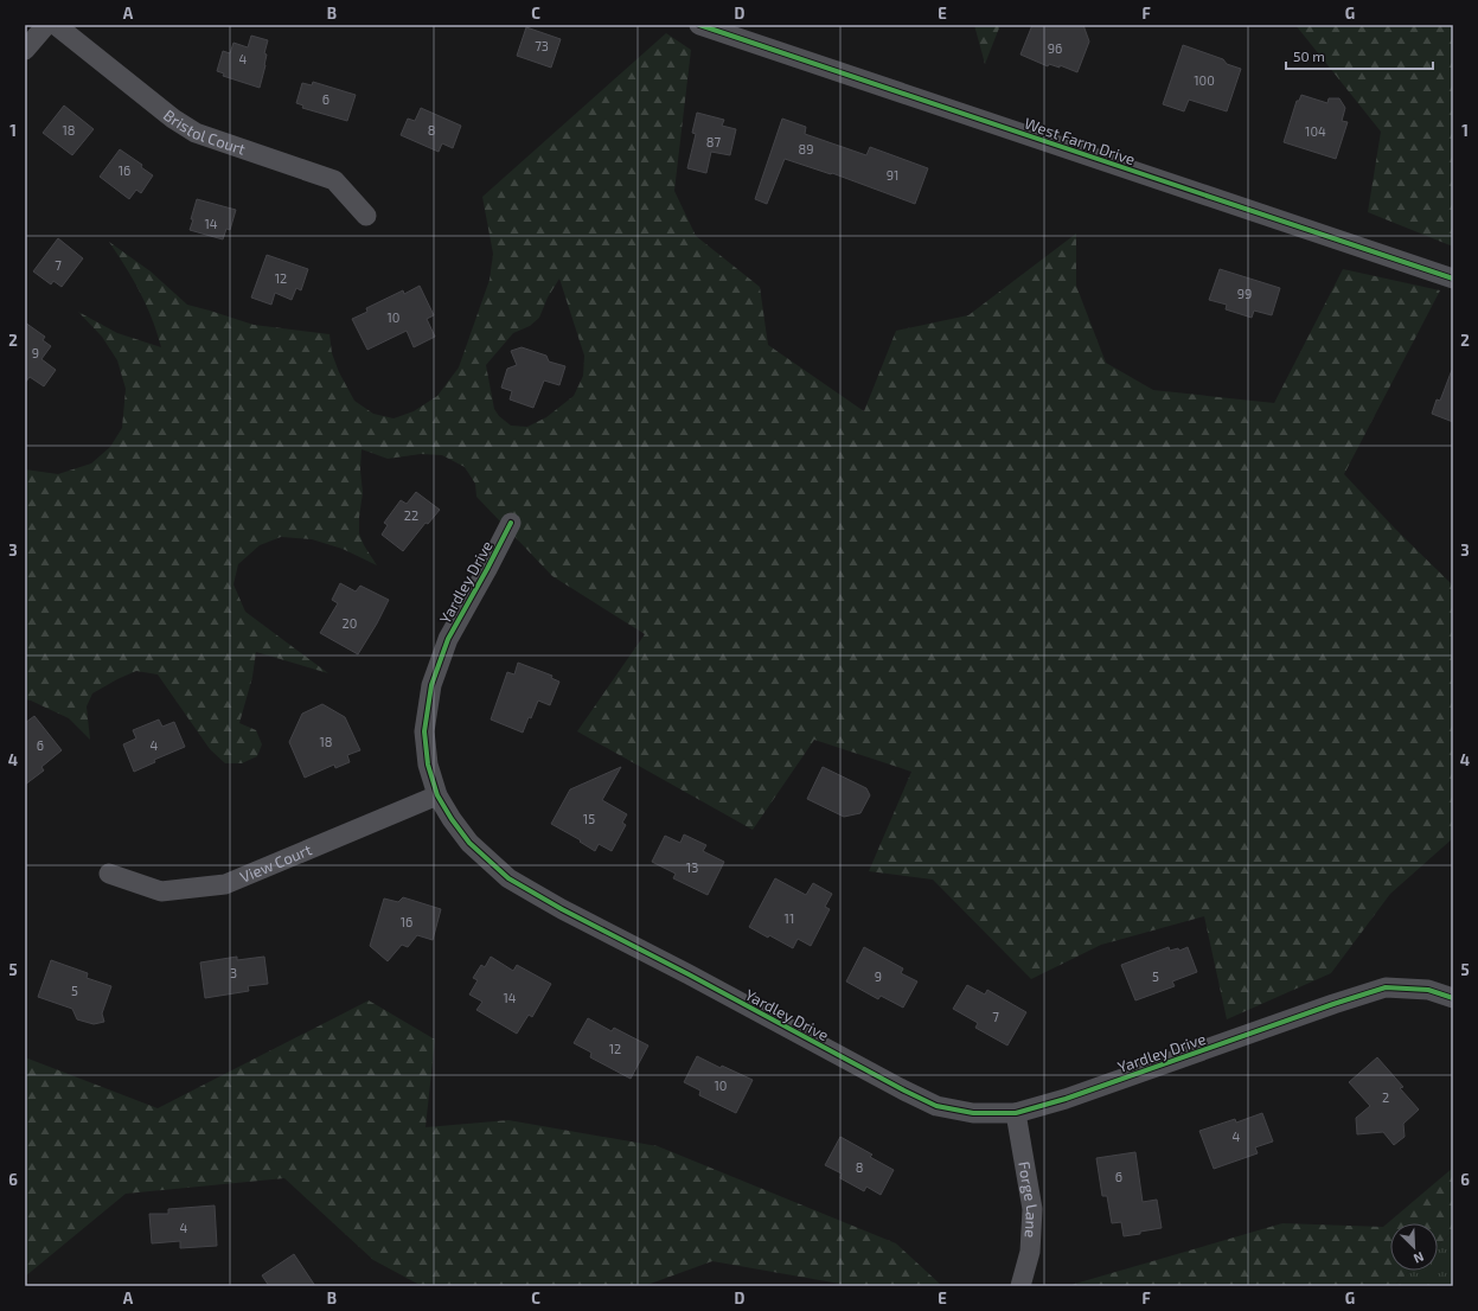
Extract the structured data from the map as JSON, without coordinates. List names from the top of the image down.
{
  "streets": {
    "street": [
      "Bristol Court",
      "West Farm Drive",
      "Yardley Drive",
      "View Court",
      "Forge Lane"
    ]
  },
  "crossings": [
    ["Yardley Drive", "View Court"],
    ["Yardley Drive", "Forge Lane"]
  ],
  "house_numbers": [
    "73",
    "96",
    "4",
    "100",
    "6",
    "18",
    "8",
    "104",
    "87",
    "89",
    "16",
    "91",
    "14",
    "7",
    "12",
    "99",
    "10",
    "9",
    "22",
    "20",
    "18",
    "6",
    "4",
    "15",
    "13",
    "11",
    "16",
    "3",
    "9",
    "5",
    "5",
    "14",
    "7",
    "12",
    "10",
    "2",
    "4",
    "8",
    "6",
    "4"
  ],
  "scale_bar": "50 m",
  "north": "bottom right",
  "grid": {
    "columns": [
      "A",
      "B",
      "C",
      "D",
      "E",
      "F",
      "G"
    ],
    "rows": [
      "1",
      "2",
      "3",
      "4",
      "5",
      "6"
    ]
  }
}
